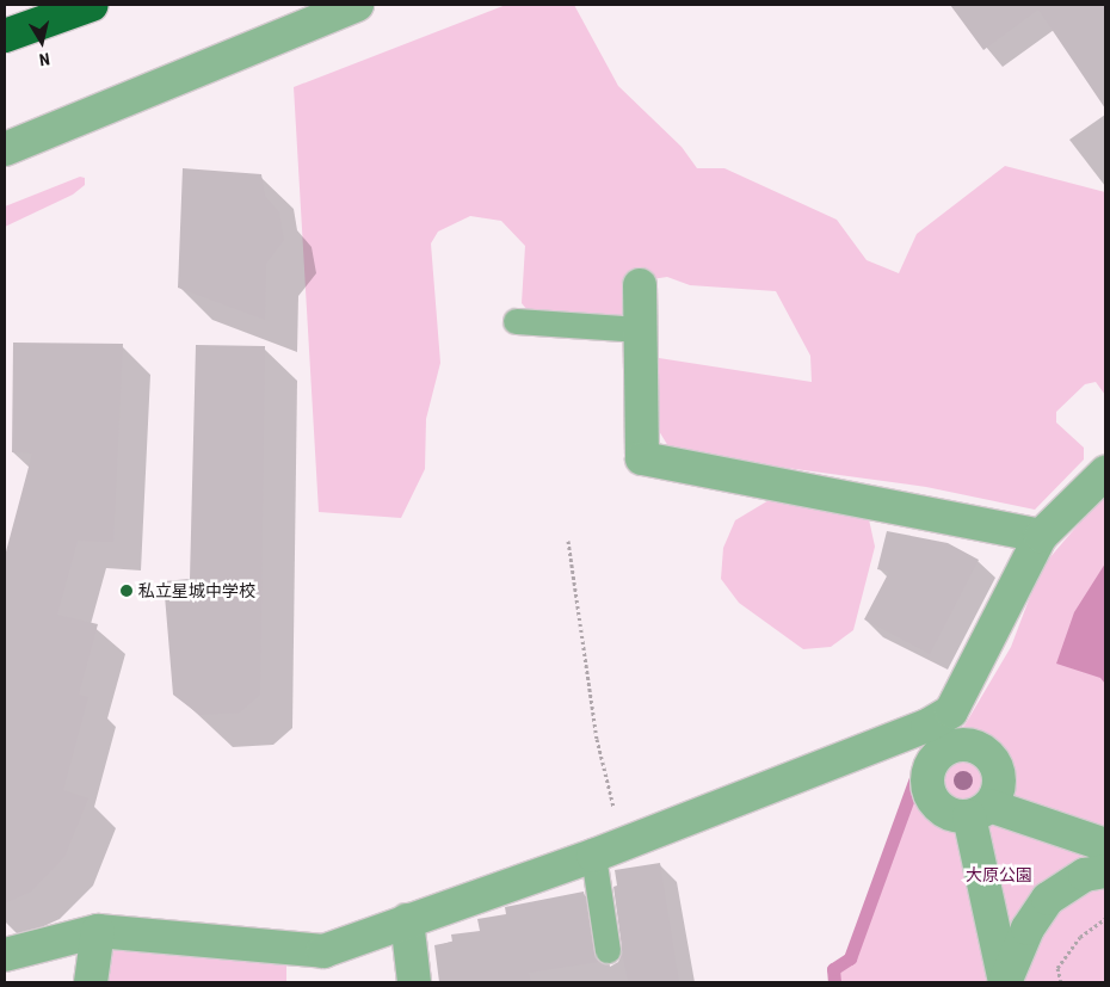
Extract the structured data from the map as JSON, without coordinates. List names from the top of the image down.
{
  "parks": ["大原公園"],
  "places": ["私立星城中学校"],
  "north": "bottom"
}
